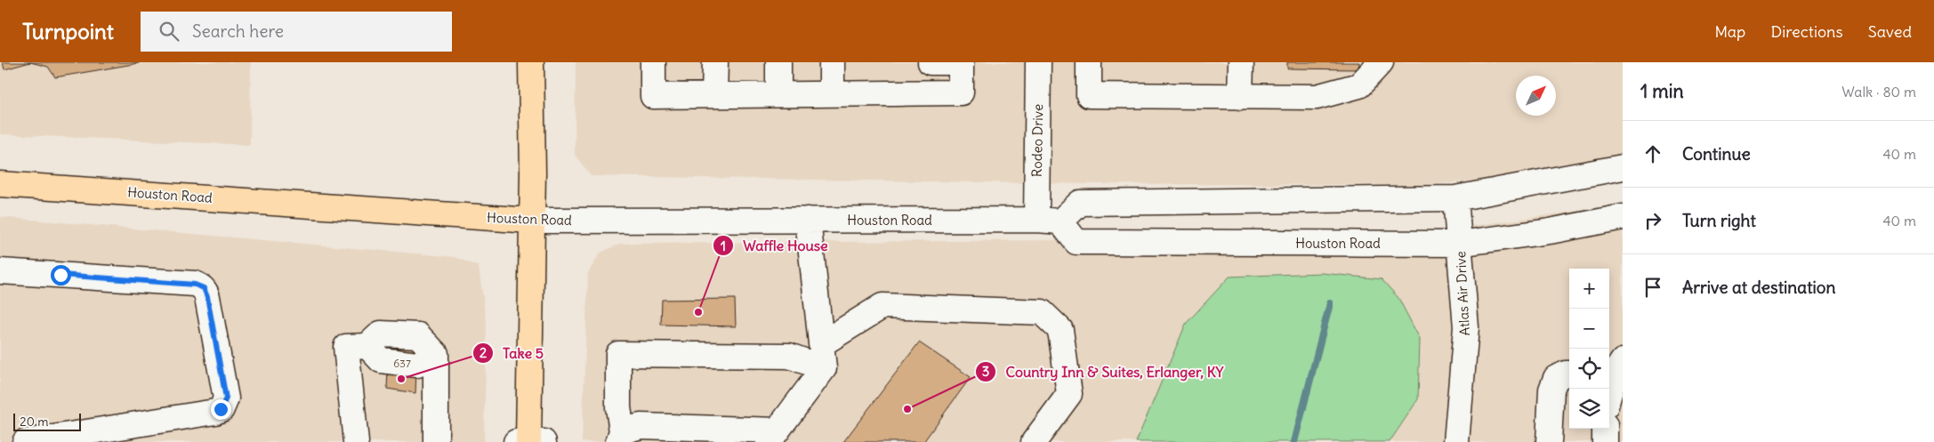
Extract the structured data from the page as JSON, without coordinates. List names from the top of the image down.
{
  "streets": {
    "main road": ["Houston Road"],
    "street": ["Rodeo Drive", "Atlas Air Drive"]
  },
  "crossings": [
    ["Rodeo Drive", "Houston Road"],
    ["Houston Road", "Atlas Air Drive"]
  ],
  "places": ["Waffle House", "Take 5", "Country Inn & Suites, Erlanger, KY"],
  "house_numbers": ["637"],
  "scale_bar": "20 m",
  "north": "top right",
  "page": {
    "header": "Turnpoint",
    "search": "Search here",
    "nav": ["Map", "Directions", "Saved"],
    "heading": ["1 min", "Walk · 80 m"],
    "list": [
      ["Continue", "40 m"],
      ["Turn right", "40 m"],
      "Arrive at destination"
    ],
    "map_buttons": ["+", "−"],
    "scale": "20 m"
  }
}
